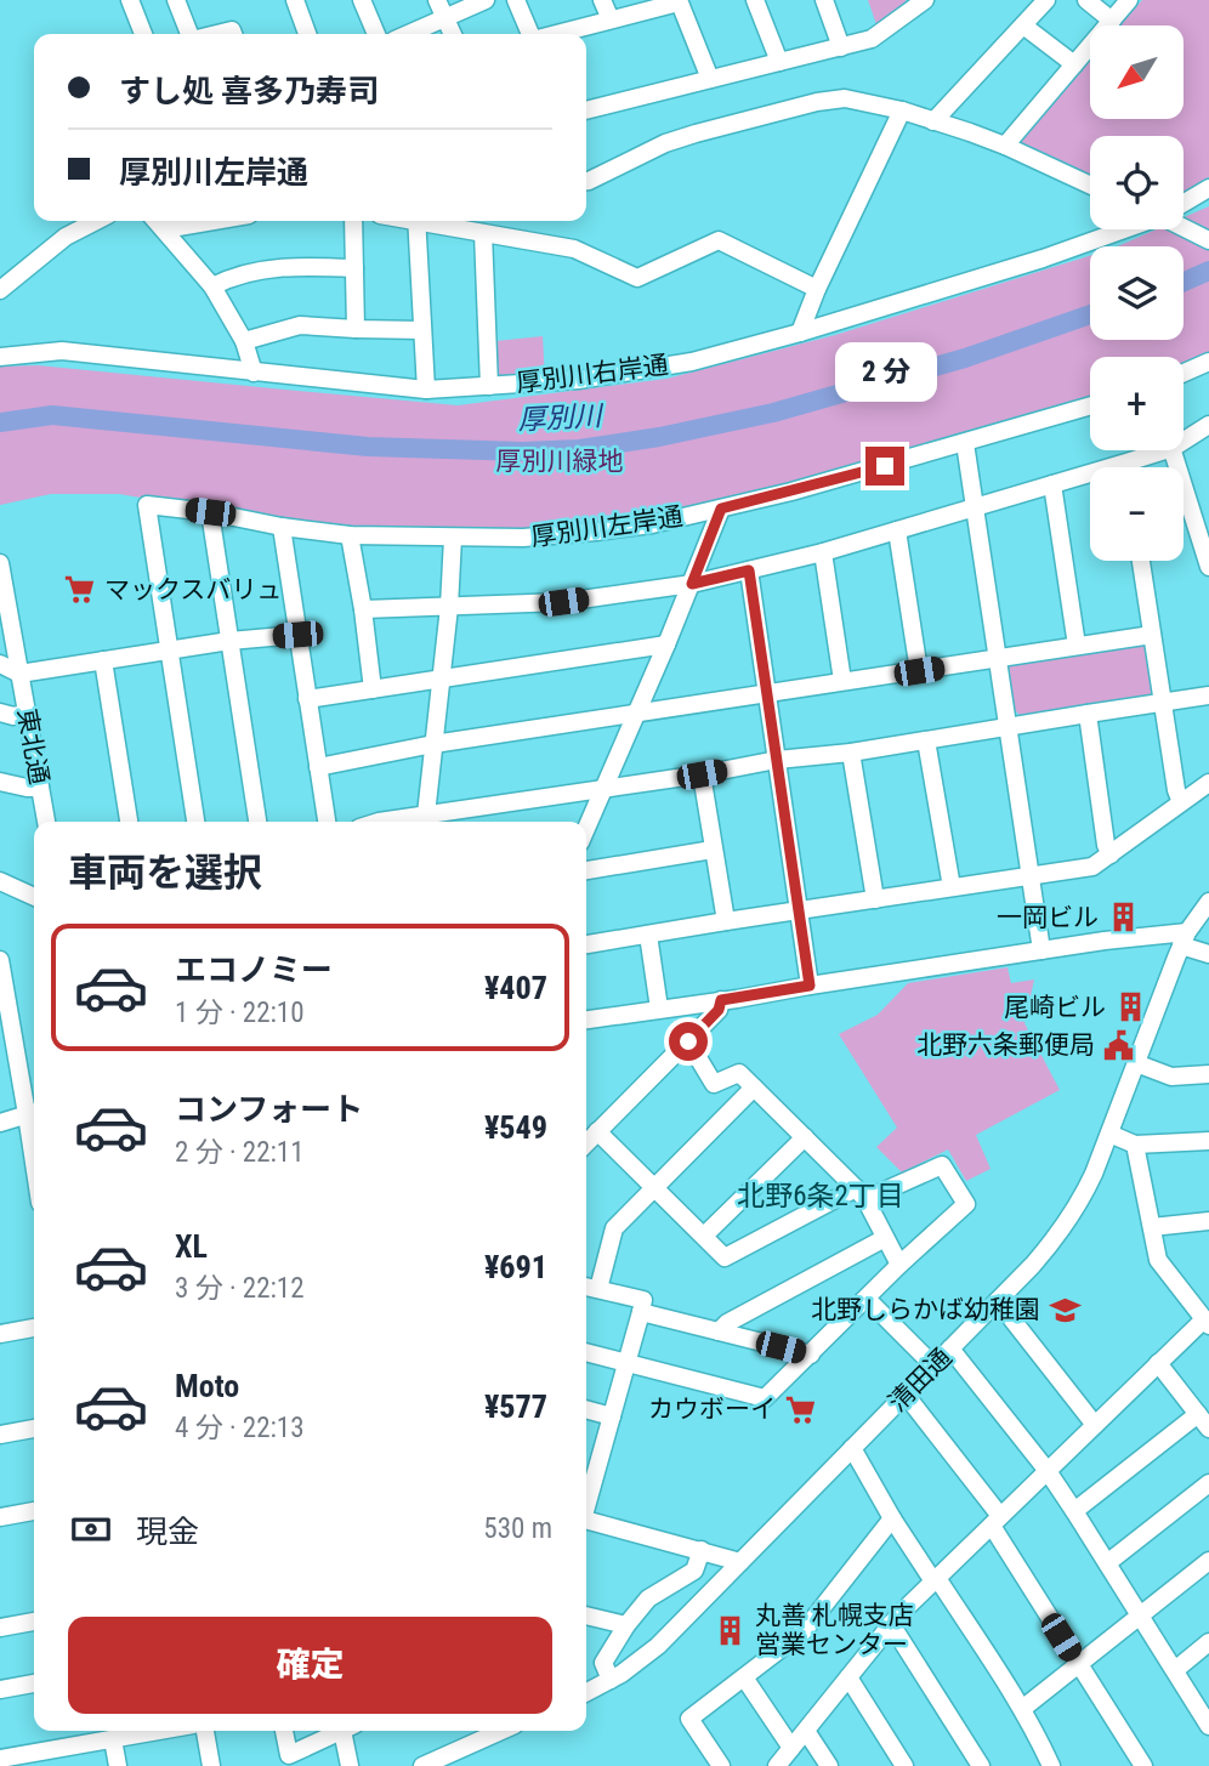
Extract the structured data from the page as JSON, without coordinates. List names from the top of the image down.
{
  "streets": {
    "street": [
      "厚別川右岸通",
      "厚別川左岸通",
      "東北通",
      "清田通"
    ]
  },
  "districts": ["北野6条2丁目"],
  "water": ["厚別川"],
  "parks": ["厚別川緑地"],
  "places": {
    "supermarket": ["マックスバリュ", "カウボーイ"],
    "building": ["一岡ビル", "尾崎ビル", "丸善 札幌支店 営業センター"],
    "public building": ["北野六条郵便局"],
    "school or university": ["北野しらかば幼稚園"]
  },
  "north": "bottom left",
  "page": {
    "map_buttons": ["+", "−"],
    "banner": ["すし処 喜多乃寿司", "厚別川左岸通"],
    "bubble": "2 分",
    "heading": "車両を選択",
    "list": [
      {
        "name": "エコノミー",
        "note": "1 分 · 22:10",
        "value": "¥407"
      },
      {
        "name": "コンフォート",
        "note": "2 分 · 22:11",
        "value": "¥549"
      },
      {
        "name": "XL",
        "note": "3 分 · 22:12",
        "value": "¥691"
      },
      {
        "name": "Moto",
        "note": "4 分 · 22:13",
        "value": "¥577"
      }
    ],
    "pay": ["現金", "530 m"],
    "buttons": "確定"
  }
}
